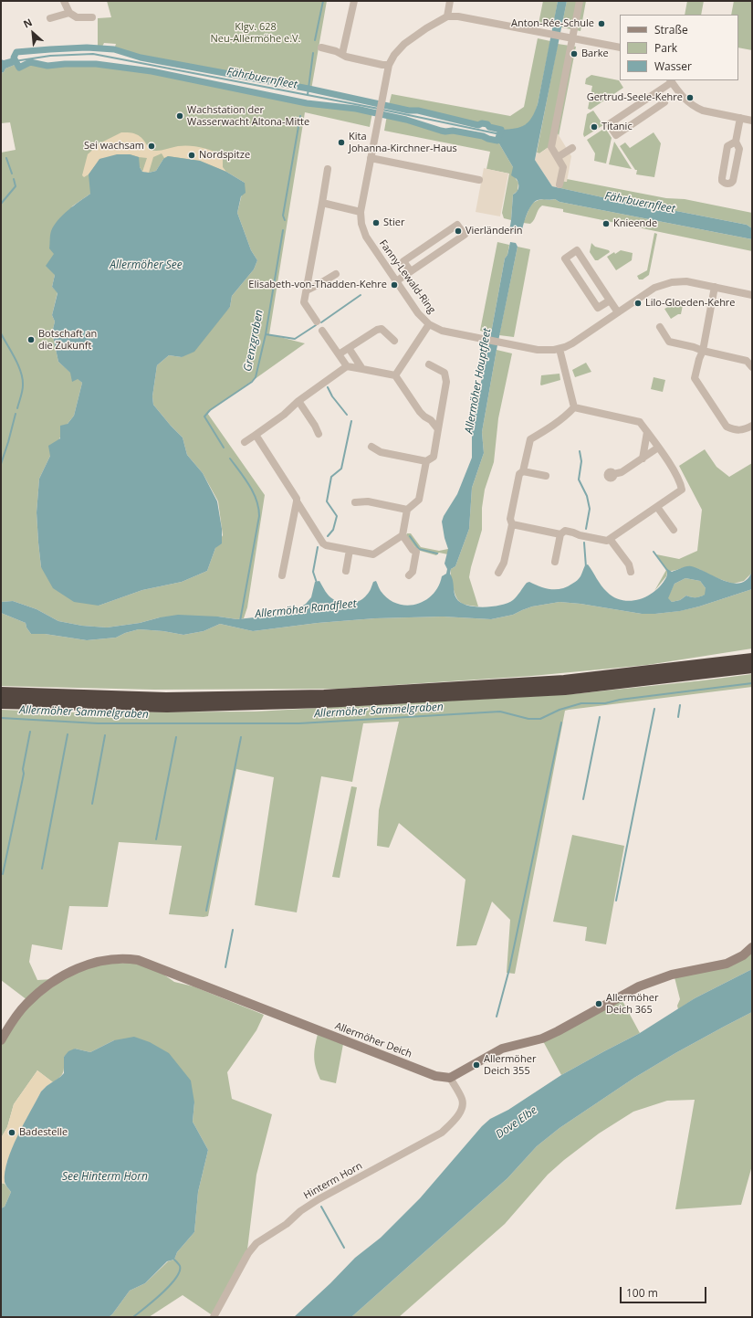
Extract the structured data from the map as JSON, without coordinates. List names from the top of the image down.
{
  "streets": {
    "street": ["Fanny-Lewald-Ring", "Allermöher Deich", "Hinterm Horn"]
  },
  "crossings": [
    ["Allermöher Deich", "Hinterm Horn"]
  ],
  "water": [
    "Fährbuernfleet",
    "Allermöher See",
    "Grenzgraben",
    "Allermöher Hauptfleet",
    "Allermöher Randfleet",
    "Allermöher Sammelgraben",
    "Dove Elbe",
    "See Hinterm Horn"
  ],
  "parks": ["Klgv. 628 Neu-Allermöhe e.V."],
  "places": [
    "Anton-Rée-Schule",
    "Barke",
    "Gertrud-Seele-Kehre",
    "Wachstation der Wasserwacht Altona-Mitte",
    "Titanic",
    "Kita Johanna-Kirchner-Haus",
    "Sei wachsam",
    "Nordspitze",
    "Stier",
    "Knieende",
    "Vierländerin",
    "Elisabeth-von-Thadden-Kehre",
    "Lilo-Gloeden-Kehre",
    "Botschaft an die Zukunft",
    "Allermöher Deich 365",
    "Allermöher Deich 355",
    "Badestelle"
  ],
  "legend": ["Straße", "Park", "Wasser"],
  "scale_bar": "100 m",
  "north": "top left"
}
